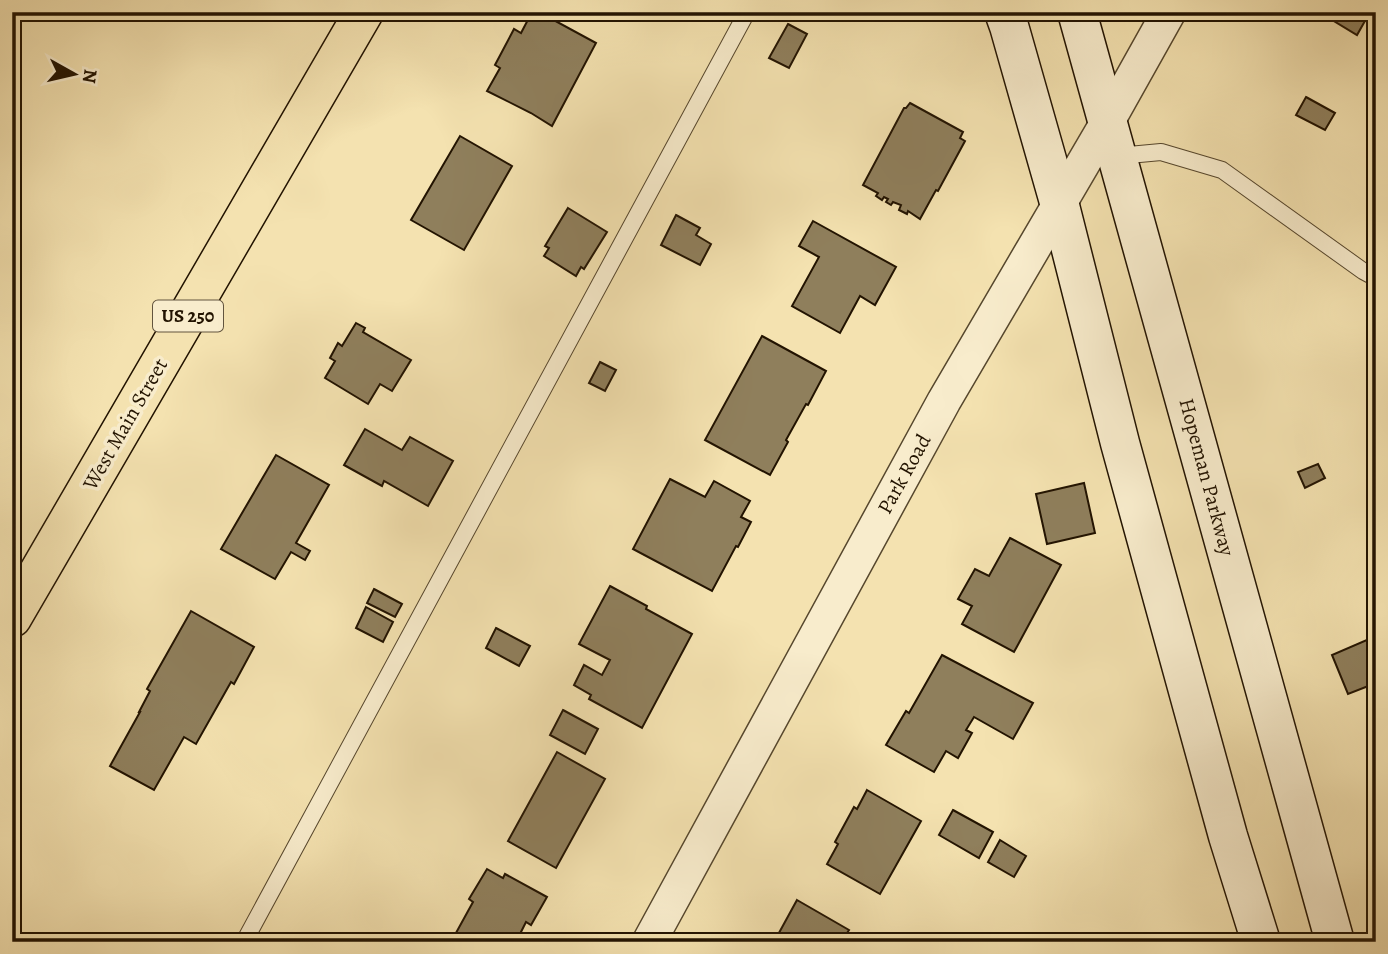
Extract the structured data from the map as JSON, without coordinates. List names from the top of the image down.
{
  "streets": {
    "main road": ["US 250", "West Main Street", "Hopeman Parkway"],
    "street": ["Park Road"]
  },
  "crossings": [
    ["Park Road", "Hopeman Parkway"]
  ],
  "north": "right"
}
